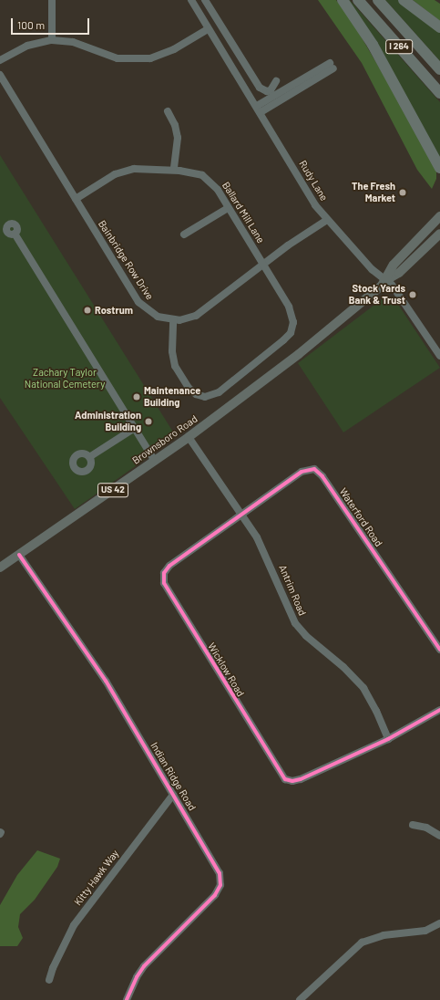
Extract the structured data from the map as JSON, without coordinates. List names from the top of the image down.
{
  "streets": {
    "highway": ["I 264"],
    "main road": ["Brownsboro Road", "US 42"],
    "street": [
      "Rudy Lane",
      "Ballard Mill Lane",
      "Bainbridge Row Drive",
      "Waterford Road",
      "Antrim Road",
      "Wicklow Road",
      "Indian Ridge Road",
      "Kitty Hawk Way"
    ]
  },
  "crossings": [
    ["Rudy Lane", "Bainbridge Row Drive"],
    ["Rudy Lane", "Brownsboro Road"],
    ["Ballard Mill Lane", "Bainbridge Row Drive"],
    ["Brownsboro Road", "Antrim Road"],
    ["Brownsboro Road", "Indian Ridge Road"],
    ["Waterford Road", "Antrim Road"],
    ["Waterford Road", "Wicklow Road"],
    ["Antrim Road", "Wicklow Road"],
    ["Indian Ridge Road", "Kitty Hawk Way"]
  ],
  "parks": ["Zachary Taylor National Cemetery"],
  "places": [
    "The Fresh Market",
    "Stock Yards Bank & Trust",
    "Rostrum",
    "Maintenance Building",
    "Administration Building"
  ],
  "scale_bar": "100 m"
}
